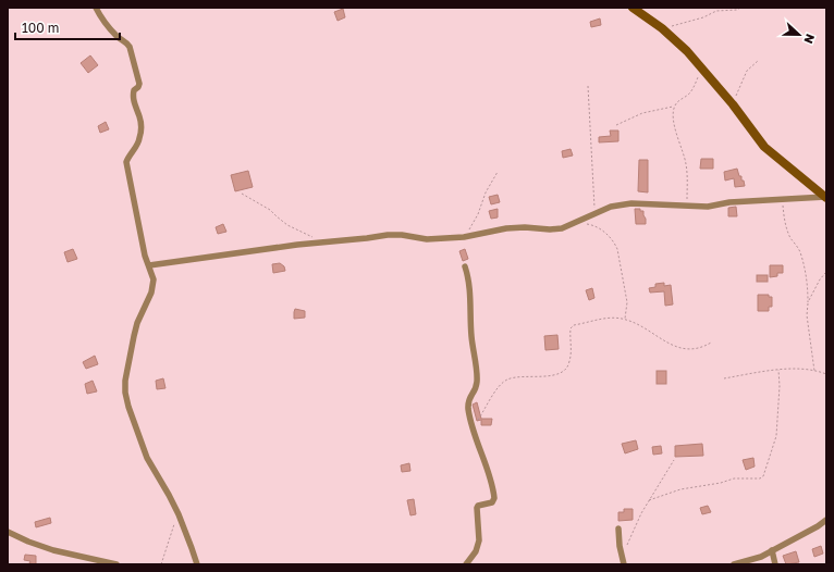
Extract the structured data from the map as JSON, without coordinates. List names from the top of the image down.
{
  "scale_bar": "100 m",
  "north": "right"
}
